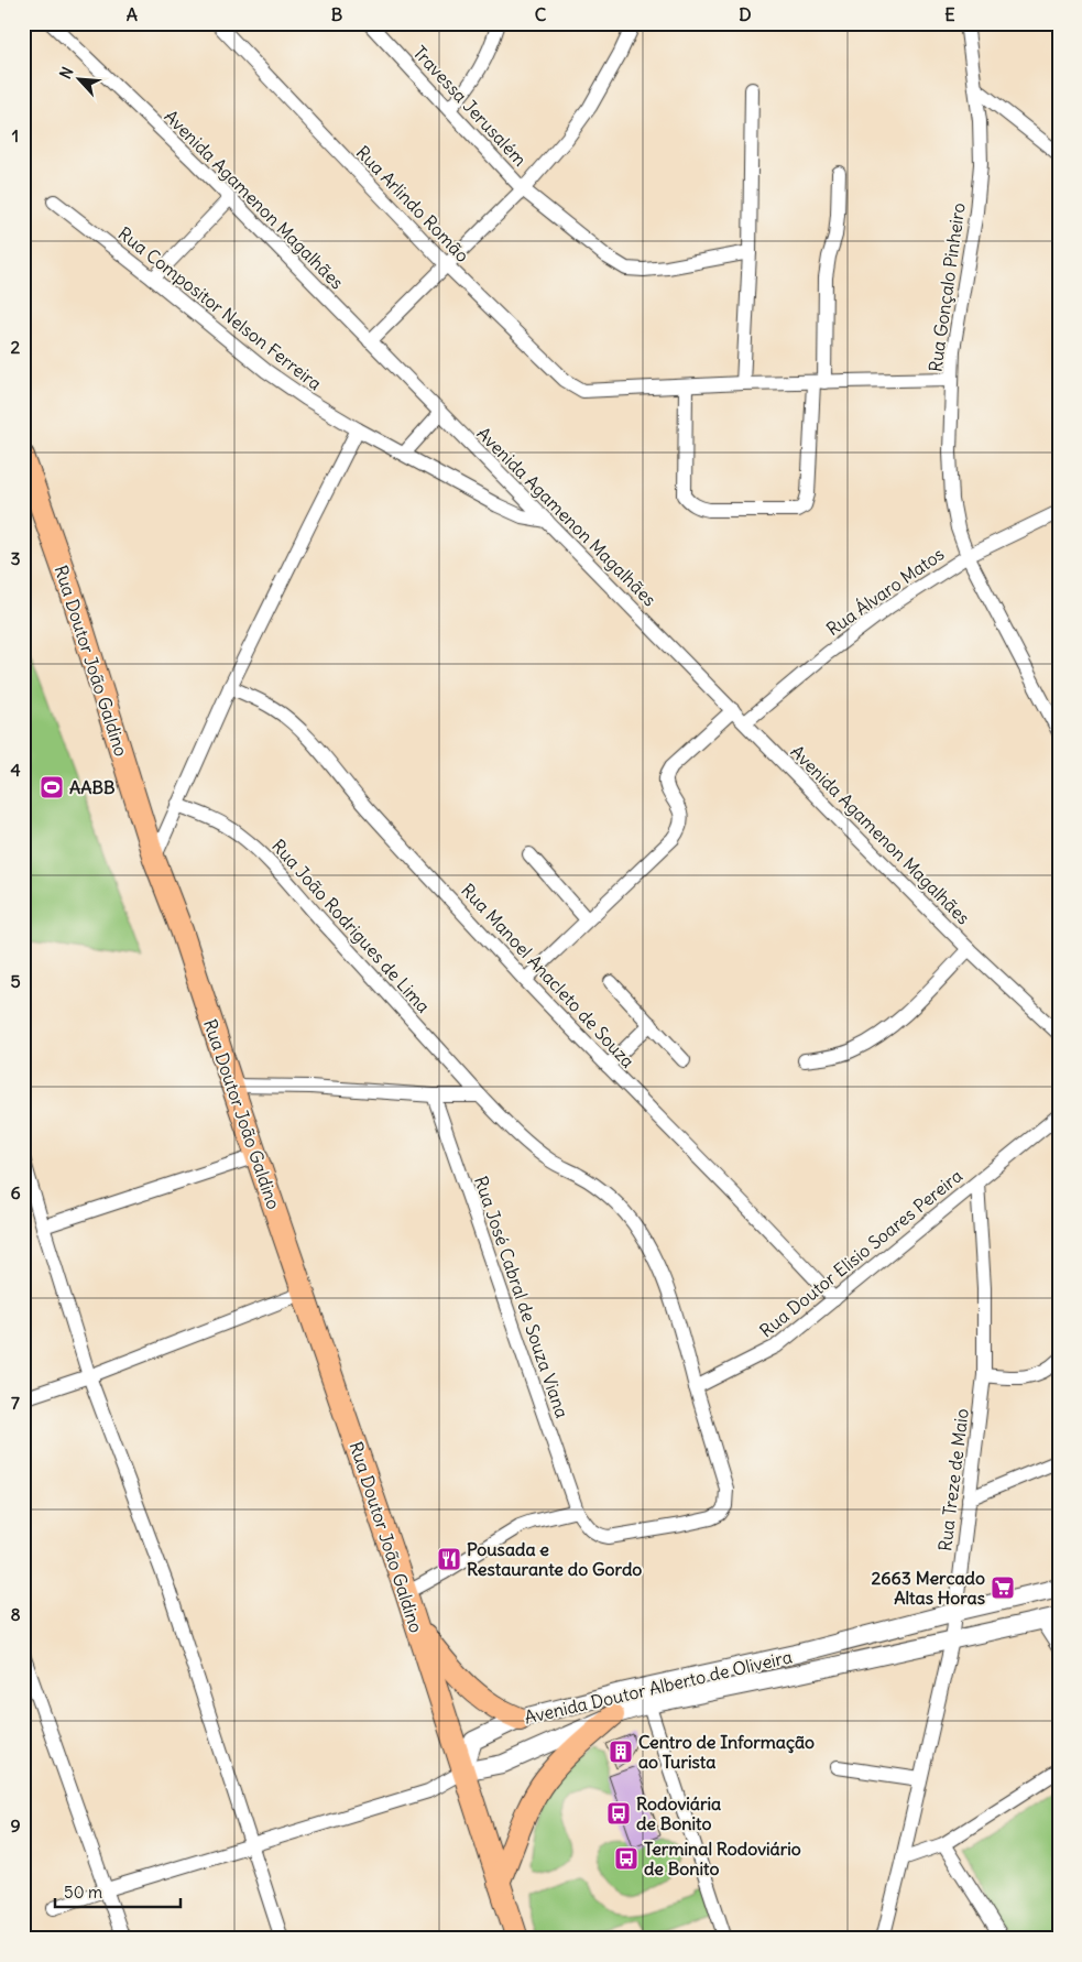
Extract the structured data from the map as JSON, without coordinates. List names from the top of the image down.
{
  "streets": {
    "main road": ["Rua Doutor João Galdino"],
    "street": [
      "Travessa Jerusalém",
      "Avenida Agamenon Magalhães",
      "Rua Arlindo Romão",
      "Rua Gonçalo Pinheiro",
      "Rua Compositor Nelson Ferreira",
      "Rua Álvaro Matos",
      "Rua João Rodrigues de Lima",
      "Rua Manoel Anacleto de Souza",
      "Rua Doutor Elisio Soares Pereira",
      "Rua José Cabral de Souza Viana",
      "Rua Treze de Maio",
      "Avenida Doutor Alberto de Oliveira"
    ]
  },
  "crossings": [
    ["Avenida Agamenon Magalhães", "Rua Compositor Nelson Ferreira"],
    ["Avenida Agamenon Magalhães", "Rua Álvaro Matos"],
    ["Rua Gonçalo Pinheiro", "Rua Álvaro Matos"],
    ["Rua Doutor João Galdino", "Avenida Doutor Alberto de Oliveira"],
    ["Rua João Rodrigues de Lima", "Rua Doutor Elisio Soares Pereira"],
    ["Rua João Rodrigues de Lima", "Rua José Cabral de Souza Viana"],
    ["Rua Manoel Anacleto de Souza", "Rua Doutor Elisio Soares Pereira"],
    ["Rua Doutor Elisio Soares Pereira", "Rua José Cabral de Souza Viana"],
    ["Rua Doutor Elisio Soares Pereira", "Rua Treze de Maio"],
    ["Rua Treze de Maio", "Avenida Doutor Alberto de Oliveira"]
  ],
  "places": {
    "sports": ["AABB"],
    "restaurant": ["Pousada e Restaurante do Gordo"],
    "supermarket": ["2663 Mercado Altas Horas"],
    "building": ["Centro de Informação ao Turista"],
    "bus stop": ["Rodoviária de Bonito", "Terminal Rodoviário de Bonito"]
  },
  "scale_bar": "50 m",
  "north": "top left",
  "grid": {
    "columns": [
      "A",
      "B",
      "C",
      "D",
      "E"
    ],
    "rows": [
      "1",
      "2",
      "3",
      "4",
      "5",
      "6",
      "7",
      "8",
      "9"
    ]
  }
}
